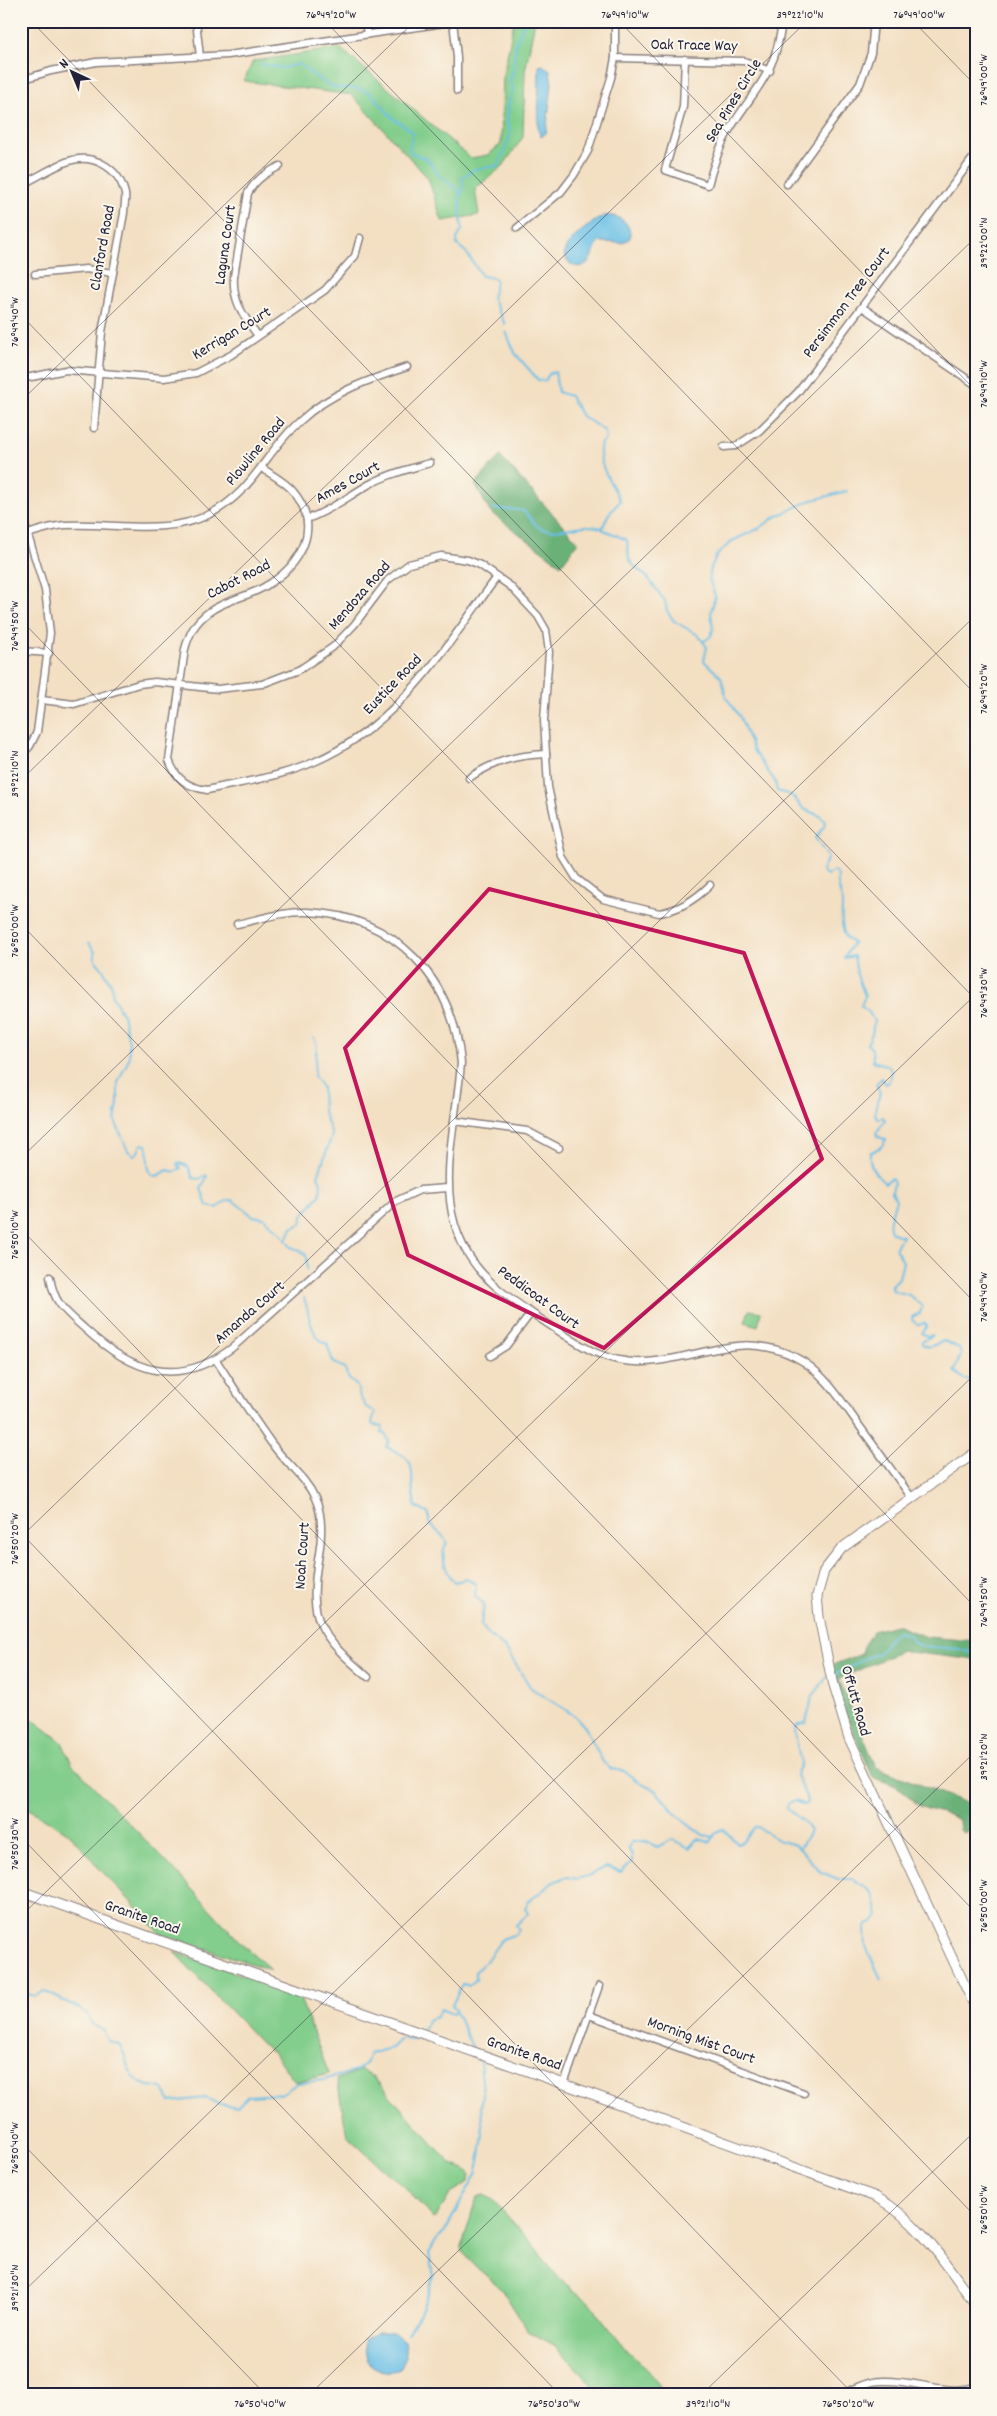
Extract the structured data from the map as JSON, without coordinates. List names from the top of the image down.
{
  "streets": {
    "street": [
      "Oak Trace Way",
      "Sea Pines Circle",
      "Laguna Court",
      "Clanford Road",
      "Persimmon Tree Court",
      "Kerrigan Court",
      "Plowline Road",
      "Ames Court",
      "Cabot Road",
      "Mendoza Road",
      "Eustice Road",
      "Peddicoat Court",
      "Amanda Court",
      "Noah Court",
      "Offutt Road",
      "Granite Road",
      "Morning Mist Court"
    ]
  },
  "crossings": [
    ["Oak Trace Way", "Sea Pines Circle"],
    ["Laguna Court", "Kerrigan Court"],
    ["Clanford Road", "Kerrigan Court"],
    ["Plowline Road", "Cabot Road"],
    ["Ames Court", "Cabot Road"],
    ["Cabot Road", "Mendoza Road"],
    ["Cabot Road", "Eustice Road"],
    ["Mendoza Road", "Eustice Road"],
    ["Peddicoat Court", "Amanda Court"],
    ["Peddicoat Court", "Offutt Road"],
    ["Amanda Court", "Noah Court"]
  ],
  "north": "top left",
  "coordinates": [
    "76°49'20\"W",
    "76°49'10\"W",
    "39°22'10\"N",
    "76°49'00\"W",
    "39°22'00\"N",
    "76°49'40\"W",
    "76°49'50\"W",
    "76°50'00\"W",
    "76°49'30\"W",
    "76°50'10\"W",
    "76°50'20\"W",
    "39°21'20\"N",
    "76°50'30\"W",
    "76°50'40\"W",
    "39°21'30\"N",
    "39°21'10\"N"
  ]
}
